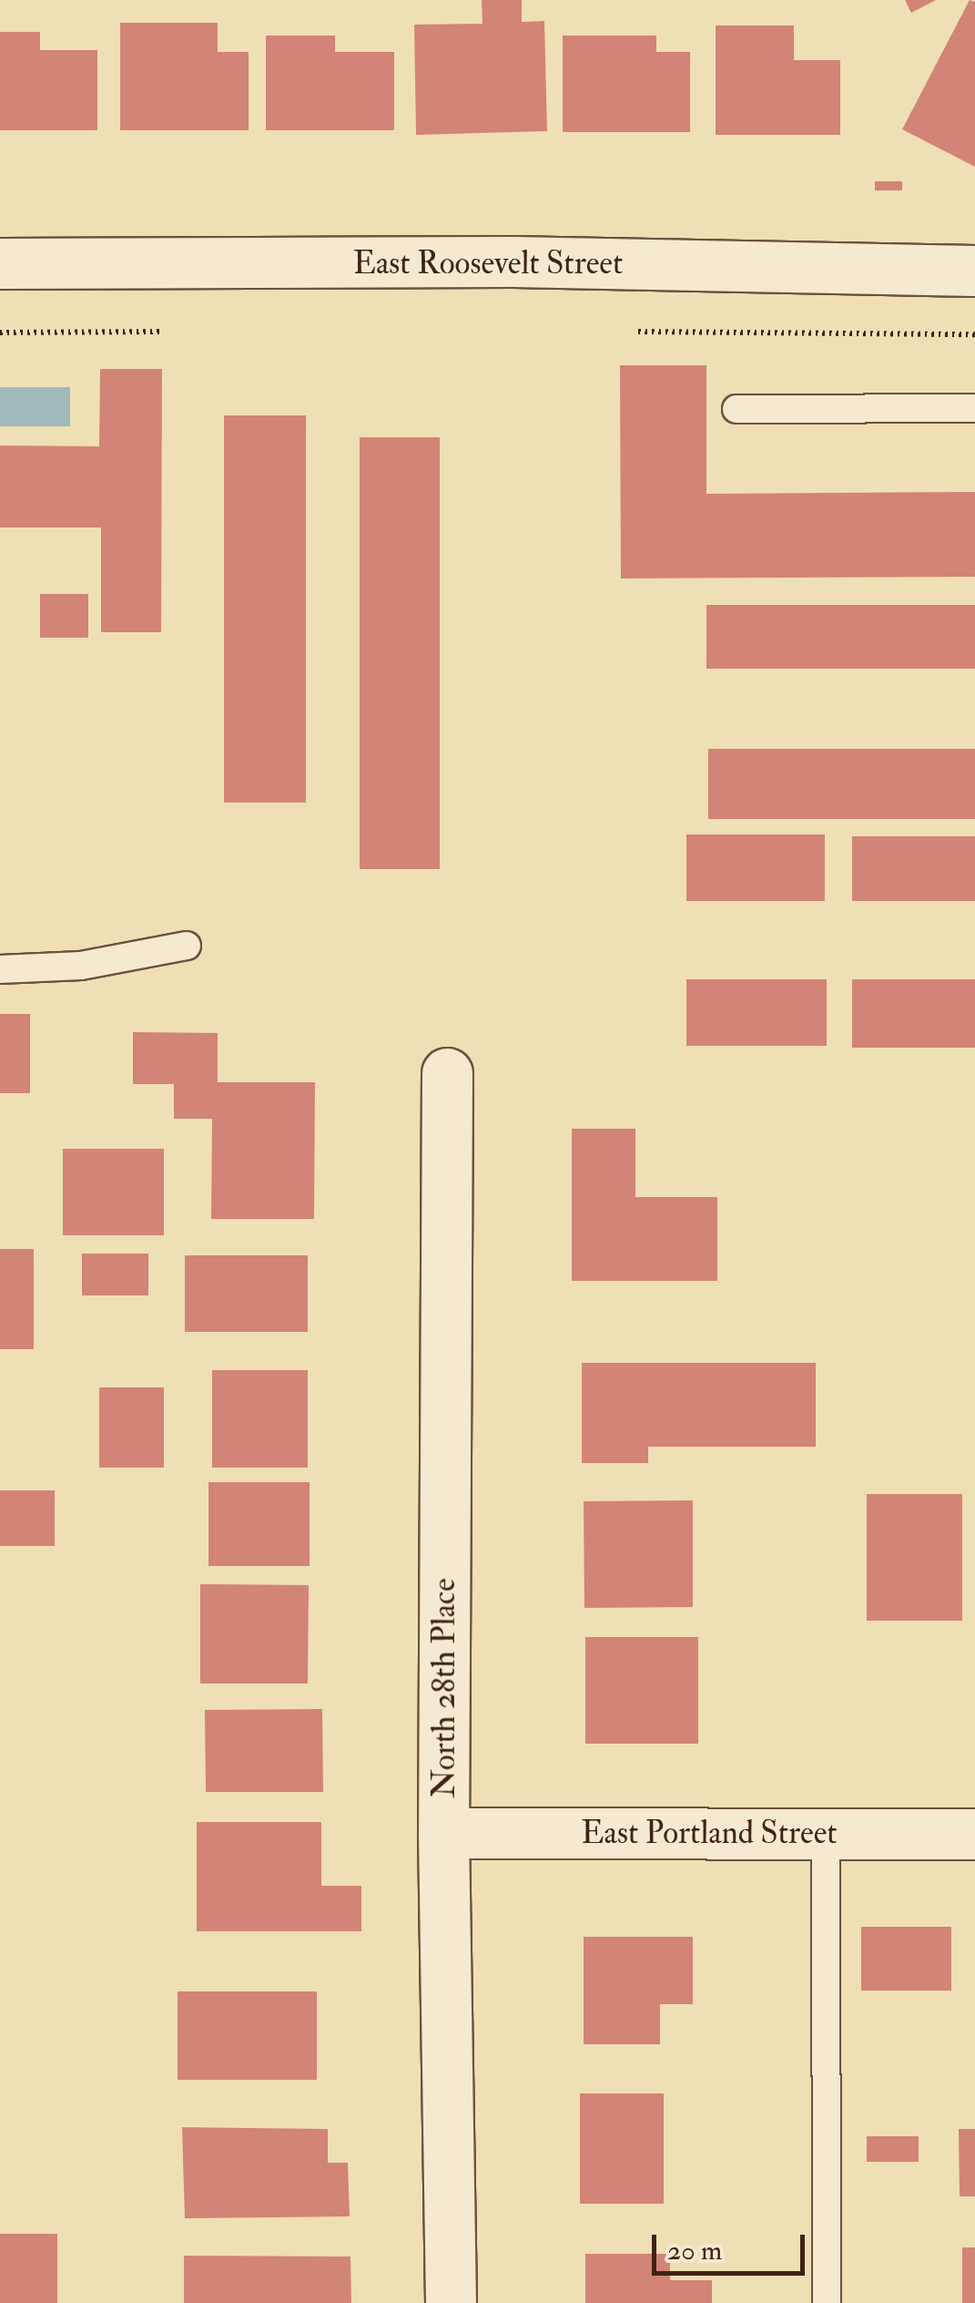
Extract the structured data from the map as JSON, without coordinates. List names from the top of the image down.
{
  "streets": {
    "street": ["East Roosevelt Street", "North 28th Place", "East Portland Street"]
  },
  "crossings": [
    ["North 28th Place", "East Portland Street"]
  ],
  "scale_bar": "20 m"
}
